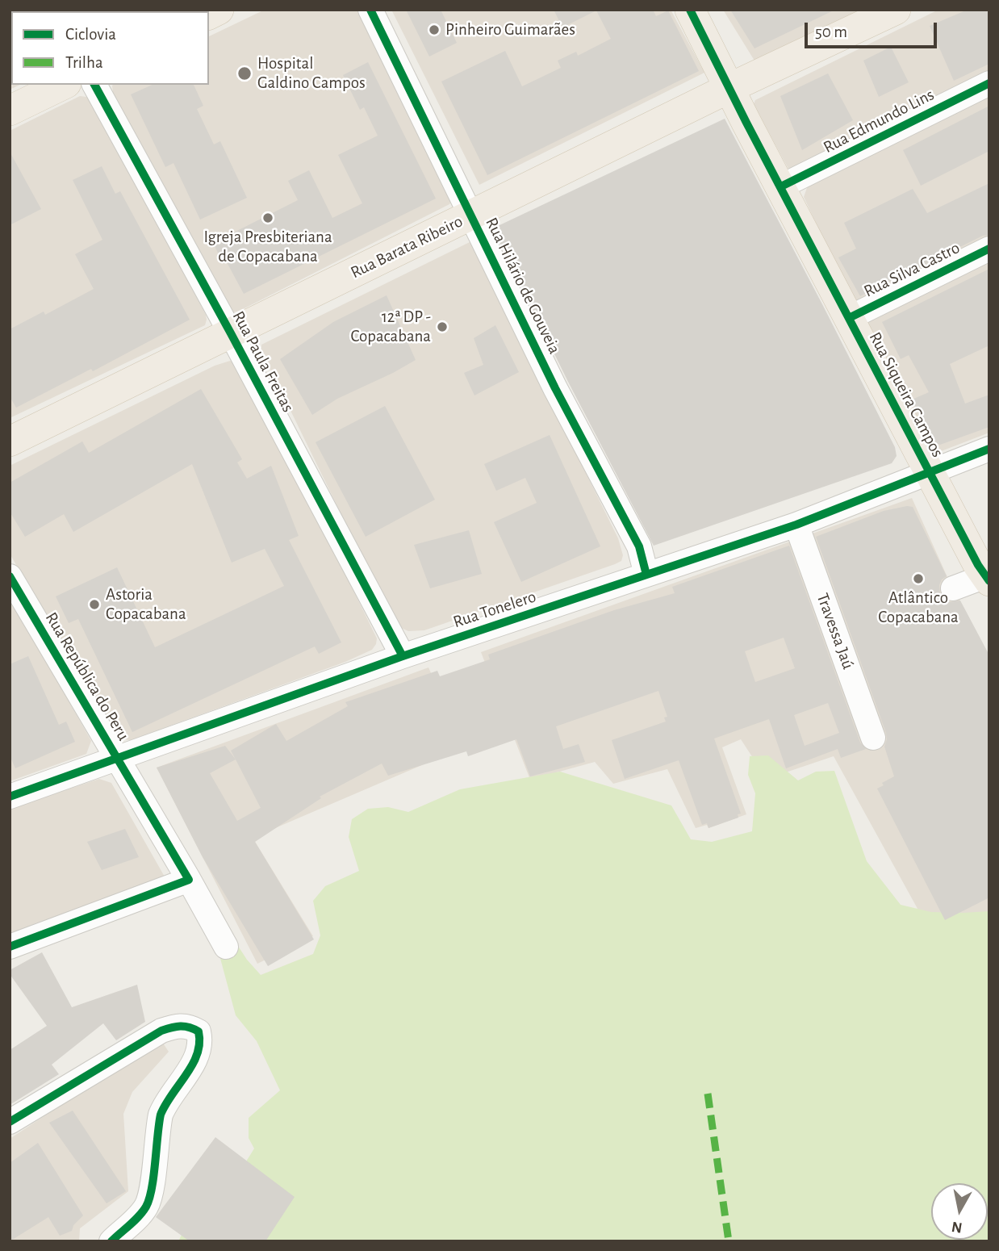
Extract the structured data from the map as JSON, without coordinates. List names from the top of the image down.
{
  "streets": {
    "main road": ["Rua Barata Ribeiro", "Rua Siqueira Campos"],
    "street": [
      "Rua Edmundo Lins",
      "Rua Silva Castro",
      "Rua Hilário de Gouveia",
      "Rua Paula Freitas",
      "Rua Tonelero",
      "Travessa Jaú",
      "Rua República do Peru"
    ]
  },
  "crossings": [
    ["Rua Edmundo Lins", "Rua Siqueira Campos"],
    ["Rua Barata Ribeiro", "Rua Hilário de Gouveia"],
    ["Rua Barata Ribeiro", "Rua Paula Freitas"],
    ["Rua Barata Ribeiro", "Rua Siqueira Campos"],
    ["Rua Silva Castro", "Rua Siqueira Campos"],
    ["Rua Hilário de Gouveia", "Rua Tonelero"],
    ["Rua Paula Freitas", "Rua Tonelero"],
    ["Rua Siqueira Campos", "Rua Tonelero"],
    ["Rua Tonelero", "Travessa Jaú"],
    ["Rua Tonelero", "Rua República do Peru"]
  ],
  "places": [
    "Pinheiro Guimarães",
    "Hospital Galdino Campos",
    "Igreja Presbiteriana de Copacabana",
    "12ª DP - Copacabana",
    "Atlântico Copacabana",
    "Astoria Copacabana"
  ],
  "legend": ["Ciclovia", "Trilha"],
  "scale_bar": "50 m",
  "north": "bottom"
}
